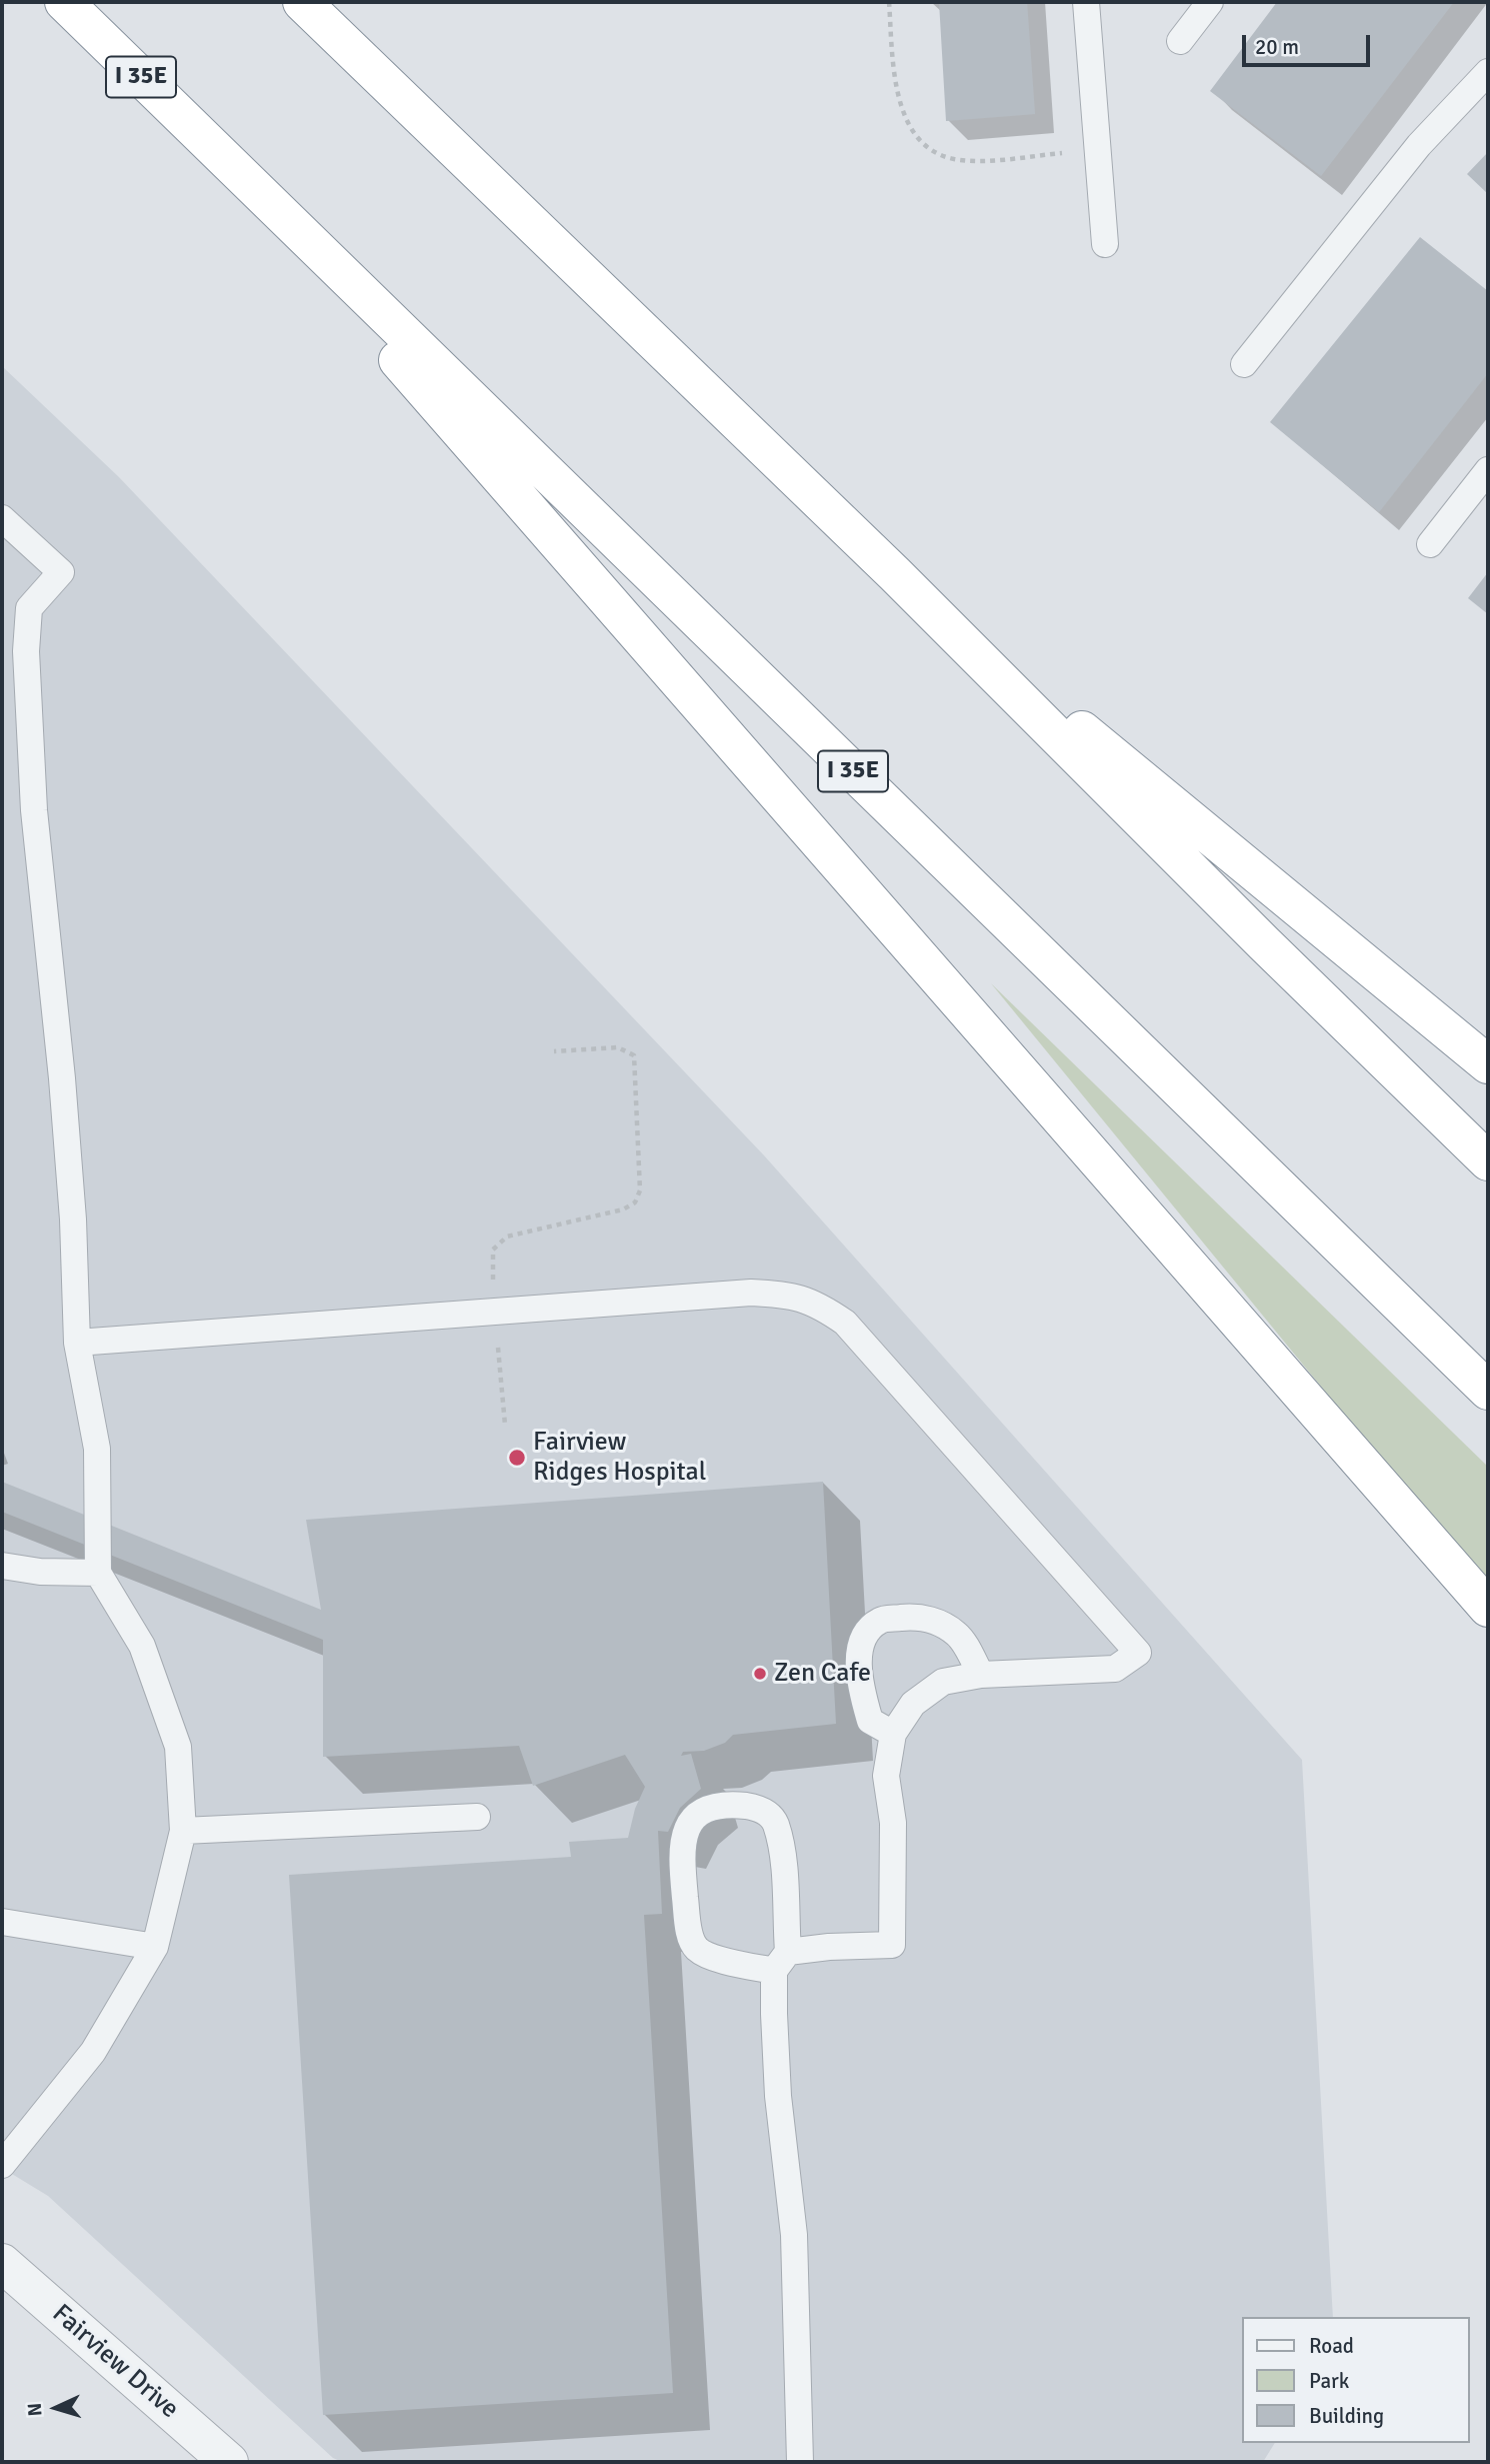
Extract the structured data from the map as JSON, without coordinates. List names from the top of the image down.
{
  "streets": {
    "highway": ["I 35E"],
    "street": ["Fairview Drive"]
  },
  "places": ["Fairview Ridges Hospital", "Zen Cafe"],
  "legend": ["Road", "Park", "Building"],
  "scale_bar": "20 m",
  "north": "left"
}
